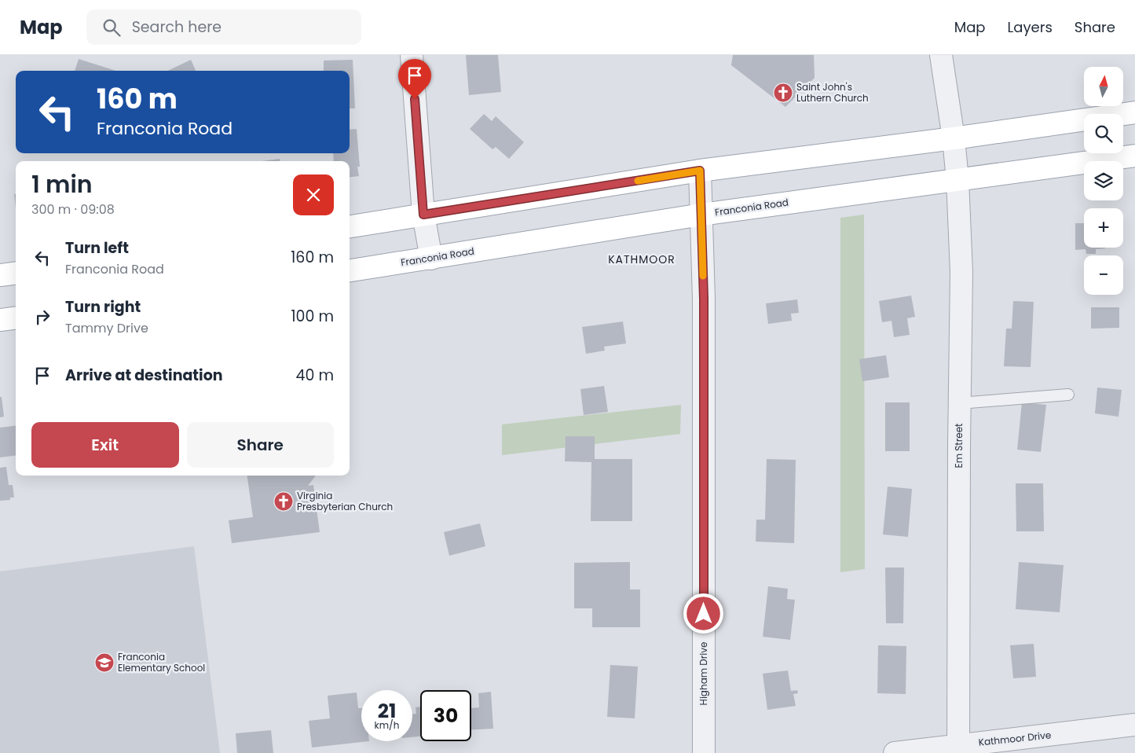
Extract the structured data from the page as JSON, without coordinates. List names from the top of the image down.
{
  "streets": {
    "main road": ["Franconia Road"],
    "street": ["Em Street", "Higham Drive", "Kathmoor Drive"]
  },
  "crossings": [
    ["Franconia Road", "Em Street"],
    ["Franconia Road", "Higham Drive"],
    ["Em Street", "Kathmoor Drive"]
  ],
  "districts": ["KATHMOOR"],
  "places": {
    "church": ["Saint John's Luthern Church", "Virginia Presbyterian Church"],
    "school or university": ["Franconia Elementary School"]
  },
  "north": "top",
  "page": {
    "header": "Map",
    "search": "Search here",
    "nav": ["Map", "Layers", "Share"],
    "map_buttons": ["+", "−"],
    "turn": ["160 m", "Franconia Road"],
    "heading": ["1 min", "300 m · 09:08"],
    "list": [
      {
        "name": "Turn left",
        "note": "Franconia Road",
        "value": "160 m"
      },
      {
        "name": "Turn right",
        "note": "Tammy Drive",
        "value": "100 m"
      },
      {
        "name": "Arrive at destination",
        "value": "40 m"
      }
    ],
    "buttons": ["Exit", "Share"],
    "speed": "21 km/h",
    "limit": "30"
  }
}
